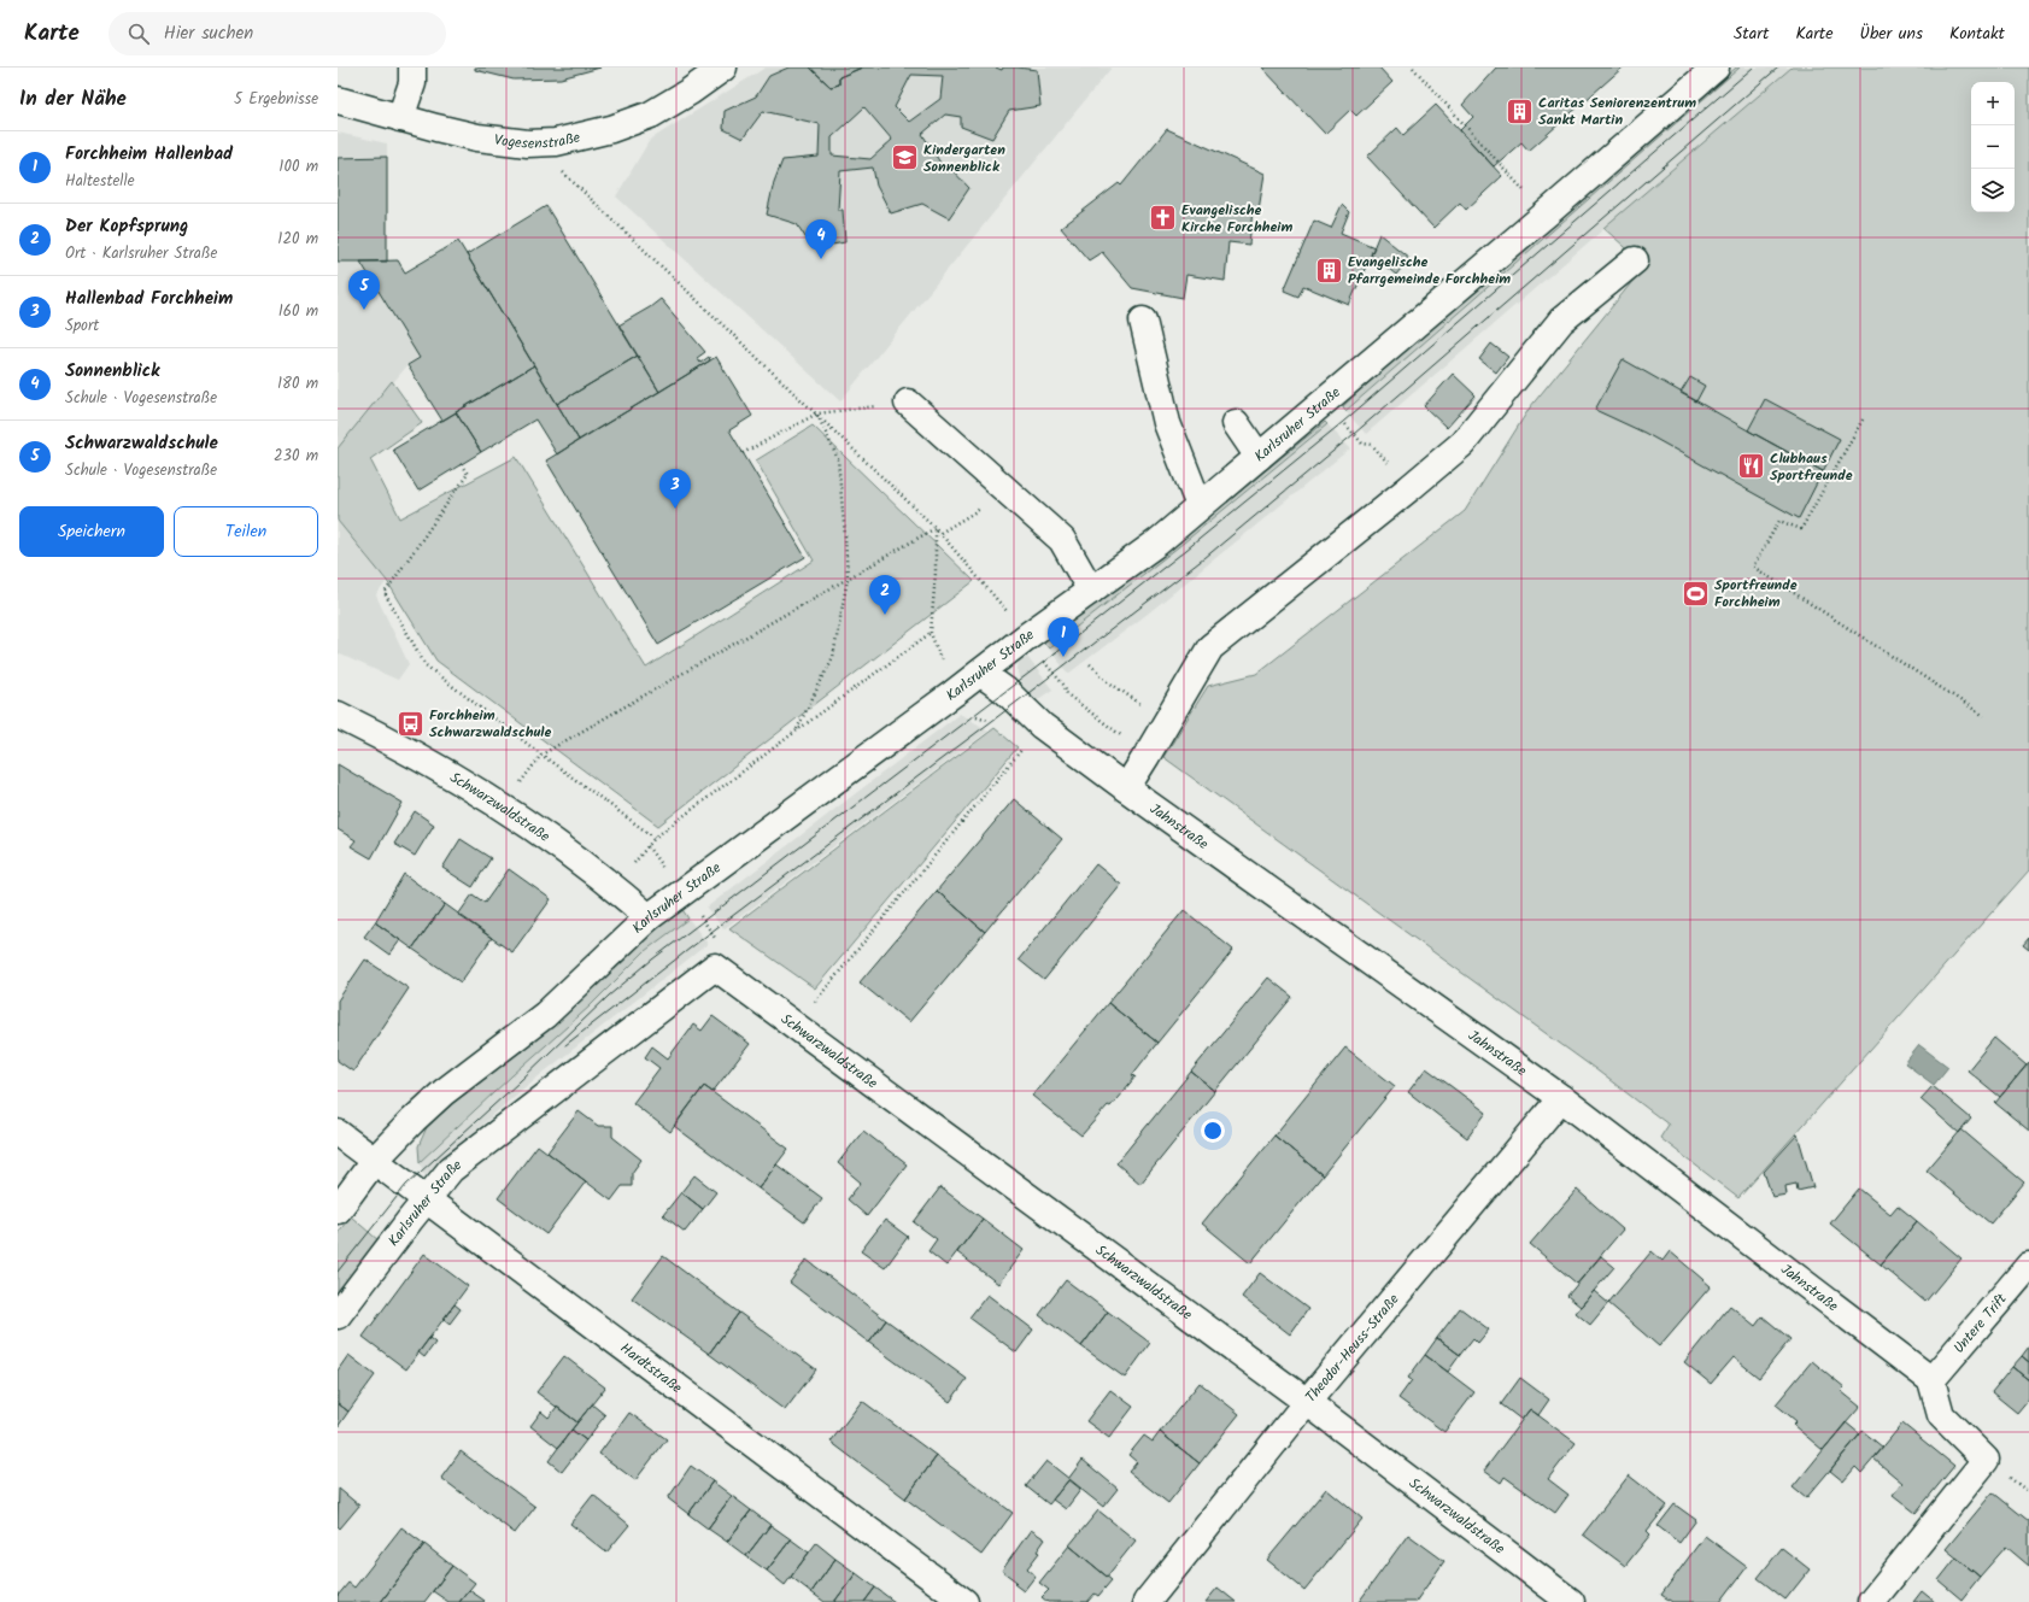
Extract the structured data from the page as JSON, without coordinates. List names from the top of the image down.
{
  "streets": {
    "street": [
      "Vogesenstraße",
      "Karlsruher Straße",
      "Schwarzwaldstraße",
      "Jahnstraße",
      "Untere Trift",
      "Theodor-Heuss-Straße",
      "Hardtstraße"
    ]
  },
  "crossings": [
    ["Karlsruher Straße", "Schwarzwaldstraße"],
    ["Karlsruher Straße", "Jahnstraße"],
    ["Karlsruher Straße", "Hardtstraße"],
    ["Schwarzwaldstraße", "Theodor-Heuss-Straße"],
    ["Jahnstraße", "Untere Trift"],
    ["Jahnstraße", "Theodor-Heuss-Straße"]
  ],
  "places": {
    "building": ["Caritas Seniorenzentrum Sankt Martin", "Evangelische Pfarrgemeinde Forchheim"],
    "school or university": ["Kindergarten Sonnenblick"],
    "church": ["Evangelische Kirche Forchheim"],
    "restaurant": ["Clubhaus Sportfreunde"],
    "sports": ["Sportfreunde Forchheim"],
    "bus stop": ["Forchheim Schwarzwaldschule"]
  },
  "page": {
    "header": "Karte",
    "search": "Hier suchen",
    "nav": [
      "Start",
      "Karte",
      "Über uns",
      "Kontakt"
    ],
    "heading": ["In der Nähe", "5 Ergebnisse"],
    "map_buttons": ["+", "−"],
    "list": [
      {
        "mark": "1",
        "name": "Forchheim Hallenbad",
        "note": "Haltestelle",
        "value": "100 m"
      },
      {
        "mark": "2",
        "name": "Der Kopfsprung",
        "note": "Ort · Karlsruher Straße",
        "value": "120 m"
      },
      {
        "mark": "3",
        "name": "Hallenbad Forchheim",
        "note": "Sport",
        "value": "160 m"
      },
      {
        "mark": "4",
        "name": "Sonnenblick",
        "note": "Schule · Vogesenstraße",
        "value": "180 m"
      },
      {
        "mark": "5",
        "name": "Schwarzwaldschule",
        "note": "Schule · Vogesenstraße",
        "value": "230 m"
      }
    ],
    "pins": [
      "4",
      "5",
      "3",
      "2",
      "1"
    ],
    "buttons": ["Speichern", "Teilen"]
  }
}
